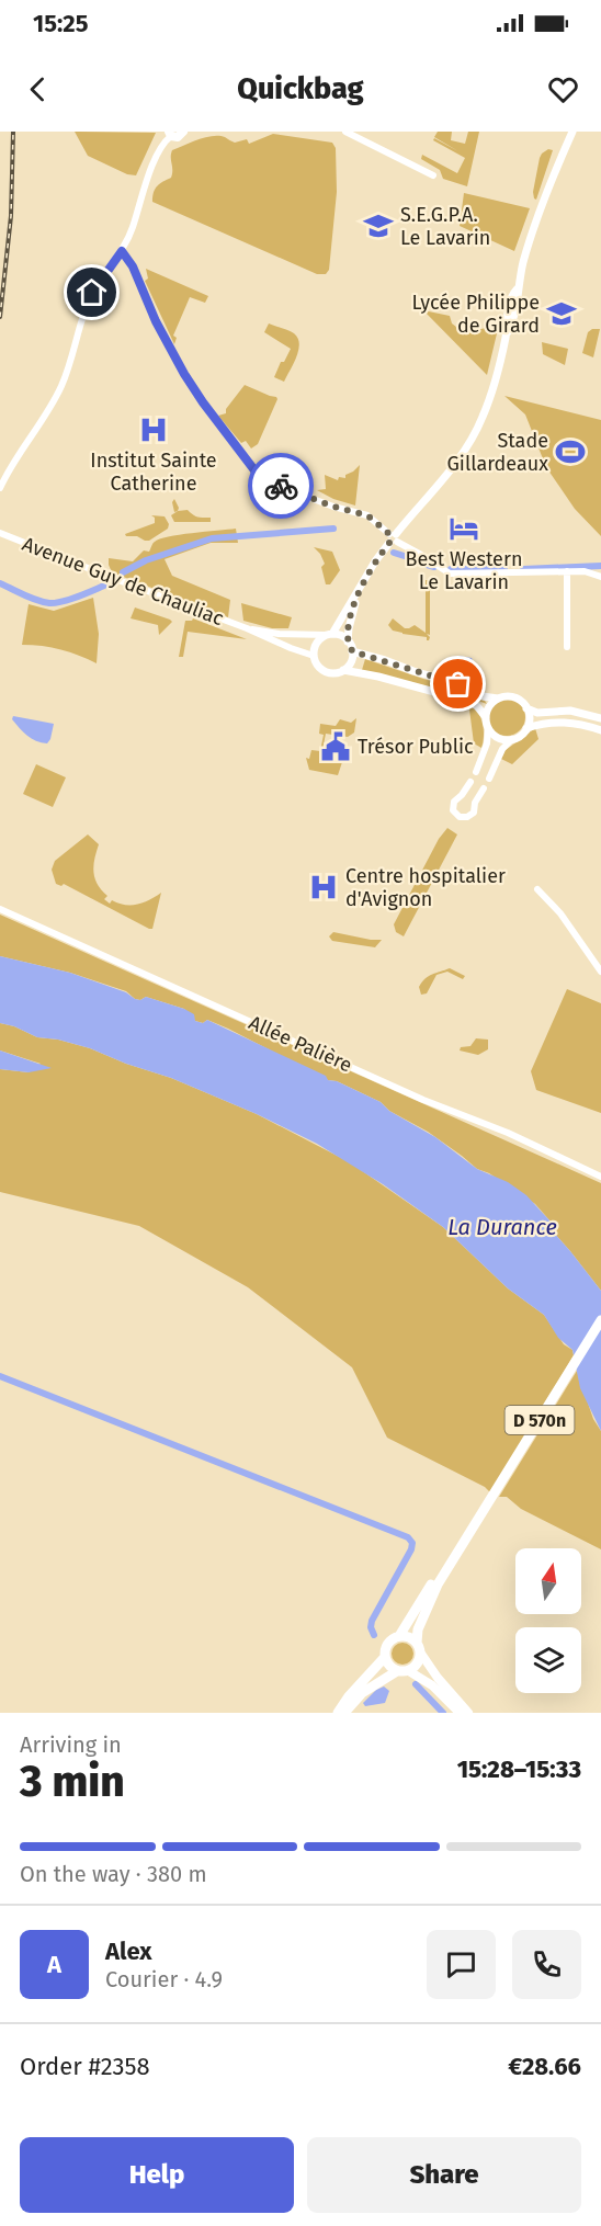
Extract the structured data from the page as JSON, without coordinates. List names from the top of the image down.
{
  "streets": {
    "main road": ["D 570n"],
    "street": ["Avenue Guy de Chauliac", "Allée Palière"]
  },
  "water": ["La Durance"],
  "places": {
    "school or university": ["S.E.G.P.A. Le Lavarin", "Lycée Philippe de Girard"],
    "hospital": ["Institut Sainte Catherine", "Centre hospitalier d'Avignon"],
    "sports": ["Stade Gillardeaux"],
    "hotel": ["Best Western Le Lavarin"],
    "public building": ["Trésor Public"]
  },
  "north": "top",
  "page": {
    "status": "15:25",
    "header": "Quickbag",
    "heading": ["3 min", "Arriving in", "15:28–15:33"],
    "panel": [
      "Alex",
      "Courier · 4.9",
      "Order #2358",
      "€28.66"
    ],
    "bar": "On the way · 380 m",
    "round": "A",
    "buttons": ["Help", "Share"]
  }
}
